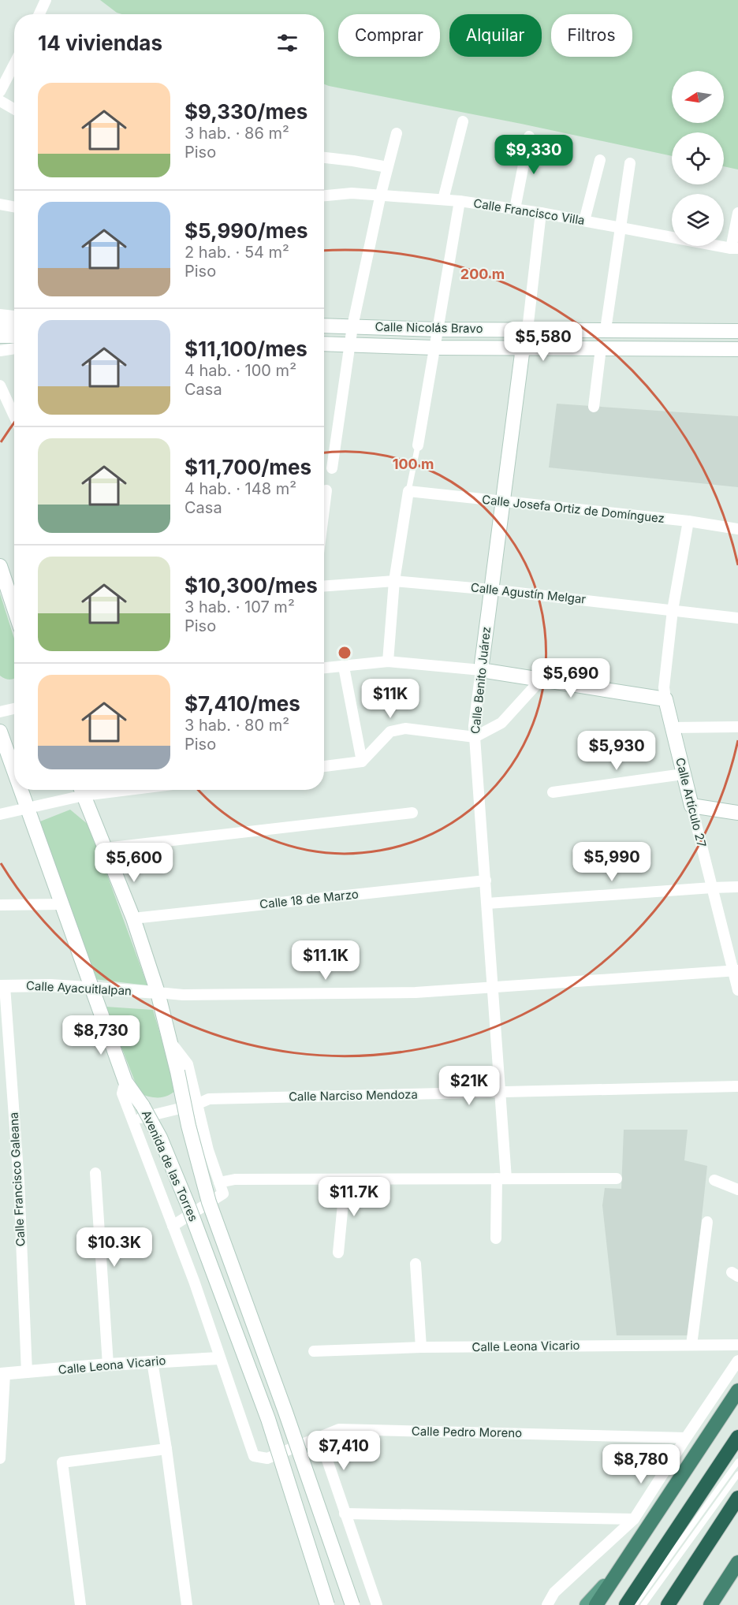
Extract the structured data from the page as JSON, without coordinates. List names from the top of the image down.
{
  "streets": {
    "main road": [
      "Calle Nicolás Bravo",
      "Calle Benito Juárez",
      "Calle Artículo 27",
      "Avenida de las Torres"
    ],
    "street": [
      "Calle Francisco Villa",
      "Calle Josefa Ortiz de Domínguez",
      "Calle Agustín Melgar",
      "Calle 18 de Marzo",
      "Calle Ayacuitlalpan",
      "Calle Narciso Mendoza",
      "Calle Francisco Galeana",
      "Calle Leona Vicario",
      "Calle Pedro Moreno"
    ]
  },
  "crossings": [
    ["Calle Francisco Villa", "Calle Benito Juárez"],
    ["Calle Nicolás Bravo", "Calle Benito Juárez"],
    ["Calle Josefa Ortiz de Domínguez", "Calle Benito Juárez"],
    ["Calle Josefa Ortiz de Domínguez", "Calle Artículo 27"],
    ["Calle Agustín Melgar", "Calle Benito Juárez"],
    ["Calle Agustín Melgar", "Calle Artículo 27"],
    ["Calle Benito Juárez", "Calle 18 de Marzo"],
    ["Calle Benito Juárez", "Calle Narciso Mendoza"],
    ["Calle 18 de Marzo", "Avenida de las Torres"],
    ["Calle Ayacuitlalpan", "Avenida de las Torres"],
    ["Calle Ayacuitlalpan", "Calle Francisco Galeana"],
    ["Calle Francisco Galeana", "Calle Leona Vicario"],
    ["Calle Leona Vicario", "Calle Pedro Moreno"]
  ],
  "north": "left",
  "page": {
    "chip": ["Comprar", "Alquilar", "Filtros"],
    "heading": "14 viviendas",
    "list": [
      {
        "name": "$9,330/mes",
        "note": "3 hab. · 86 m² · Piso"
      },
      {
        "name": "$5,990/mes",
        "note": "2 hab. · 54 m² · Piso"
      },
      {
        "name": "$11,100/mes",
        "note": "4 hab. · 100 m² · Casa"
      },
      {
        "name": "$11,700/mes",
        "note": "4 hab. · 148 m² · Casa"
      },
      {
        "name": "$10,300/mes",
        "note": "3 hab. · 107 m² · Piso"
      },
      {
        "name": "$7,410/mes",
        "note": "3 hab. · 80 m² · Piso"
      }
    ],
    "price": [
      "$9,330",
      "$5,580",
      "$5,690",
      "$11K",
      "$5,930",
      "$5,990",
      "$5,600",
      "$11.1K",
      "$8,730",
      "$21K",
      "$11.7K",
      "$10.3K",
      "$7,410",
      "$8,780"
    ]
  },
  "rings": ["200 m", "100 m"]
}
